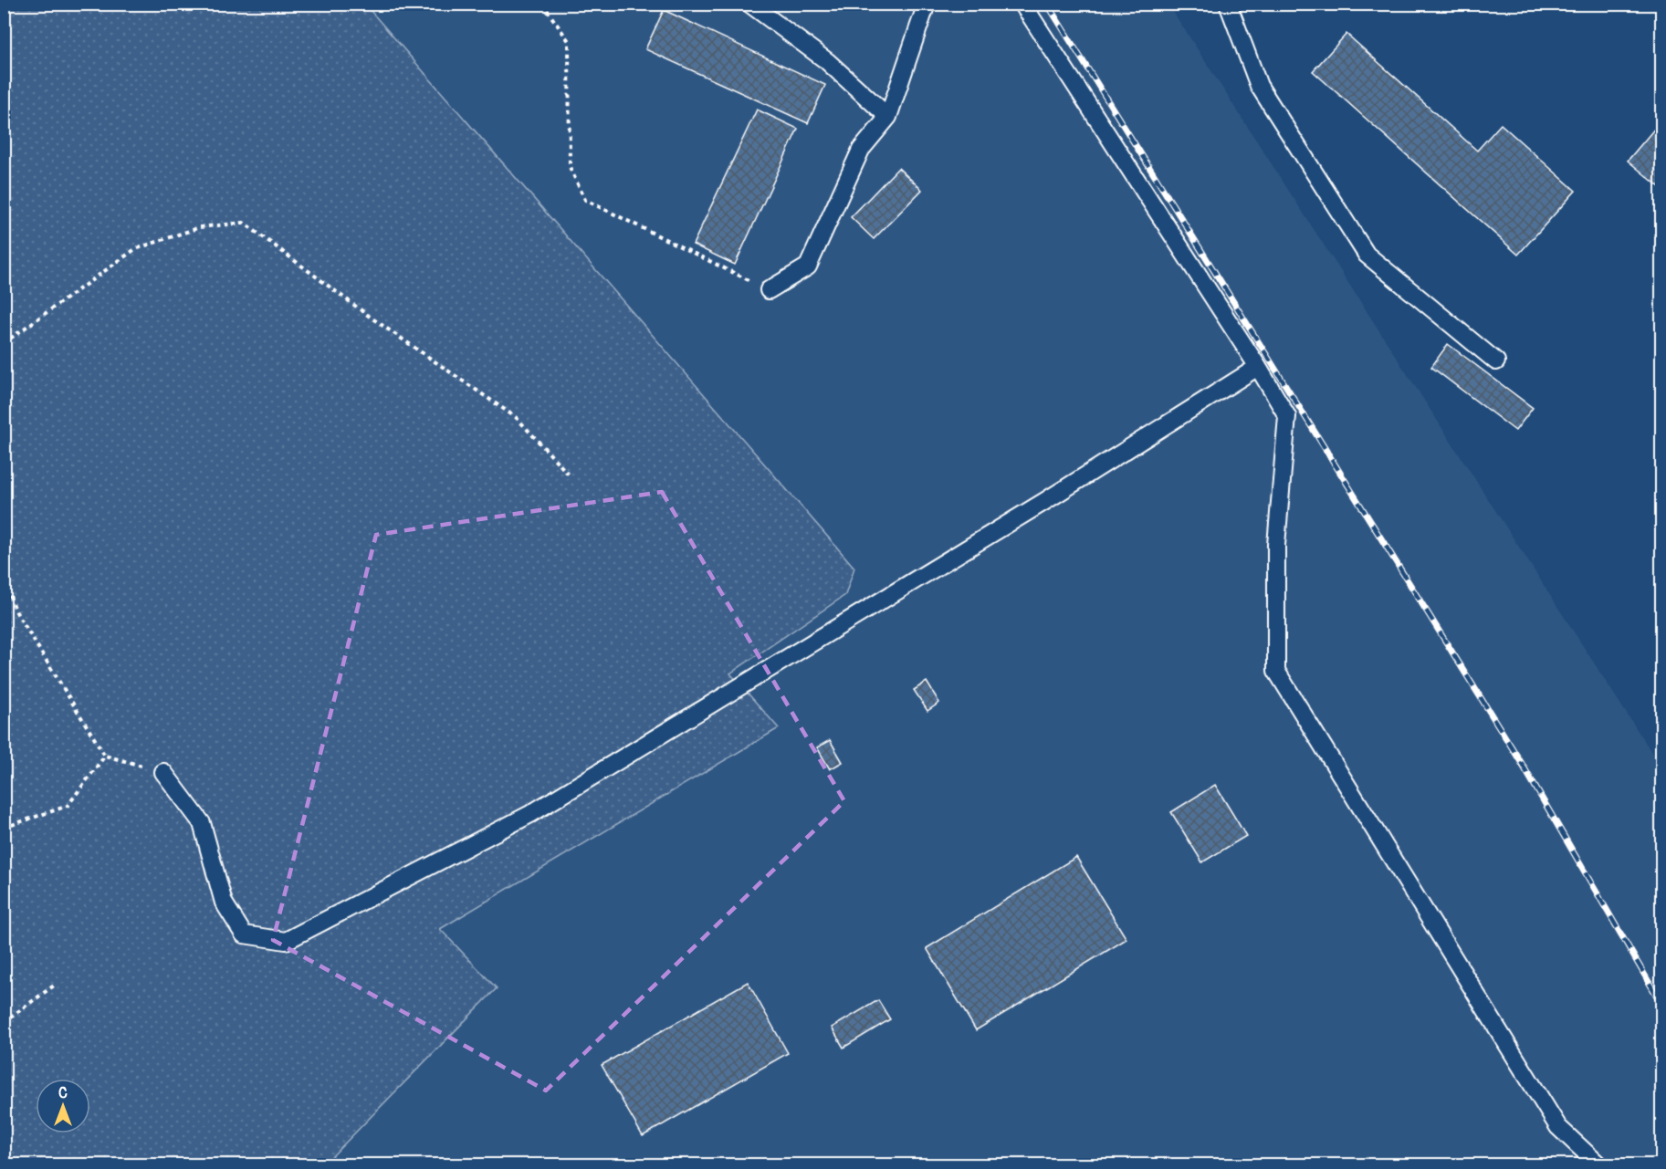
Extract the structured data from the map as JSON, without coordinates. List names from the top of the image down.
{
  "north": "top"
}
